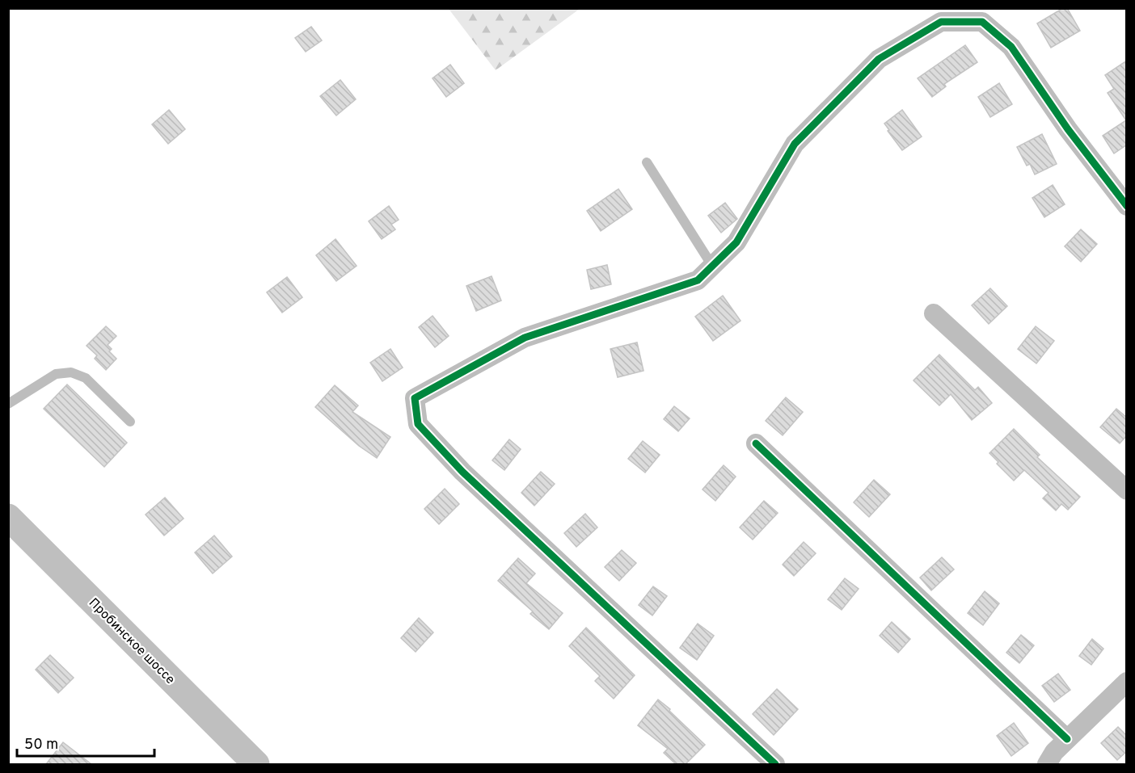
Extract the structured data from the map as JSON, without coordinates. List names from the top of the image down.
{
  "streets": {
    "main road": ["Пробинское шоссе"]
  },
  "scale_bar": "50 m"
}
